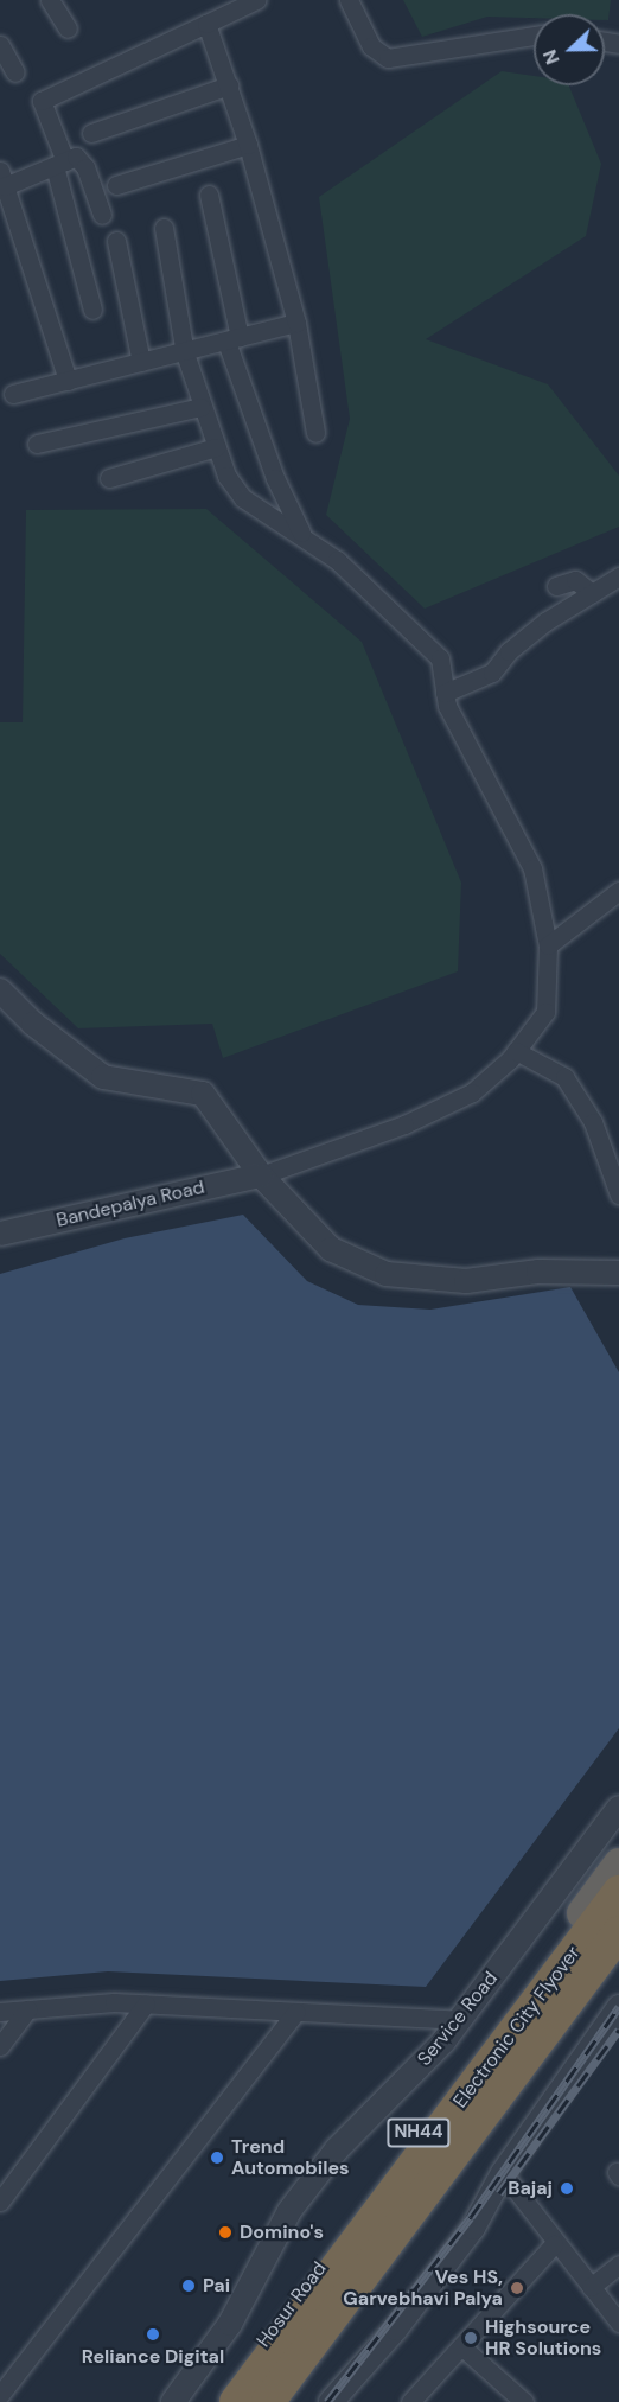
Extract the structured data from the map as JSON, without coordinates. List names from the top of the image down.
{
  "streets": {
    "highway": ["Electronic City Flyover", "NH44", "Hosur Road"],
    "street": ["Bandepalya Road", "Service Road"]
  },
  "places": [
    "Trend Automobiles",
    "Bajaj",
    "Domino's",
    "Pai",
    "Ves HS, Garvebhavi Palya",
    "Reliance Digital",
    "Highsource HR Solutions"
  ],
  "north": "left"
}
